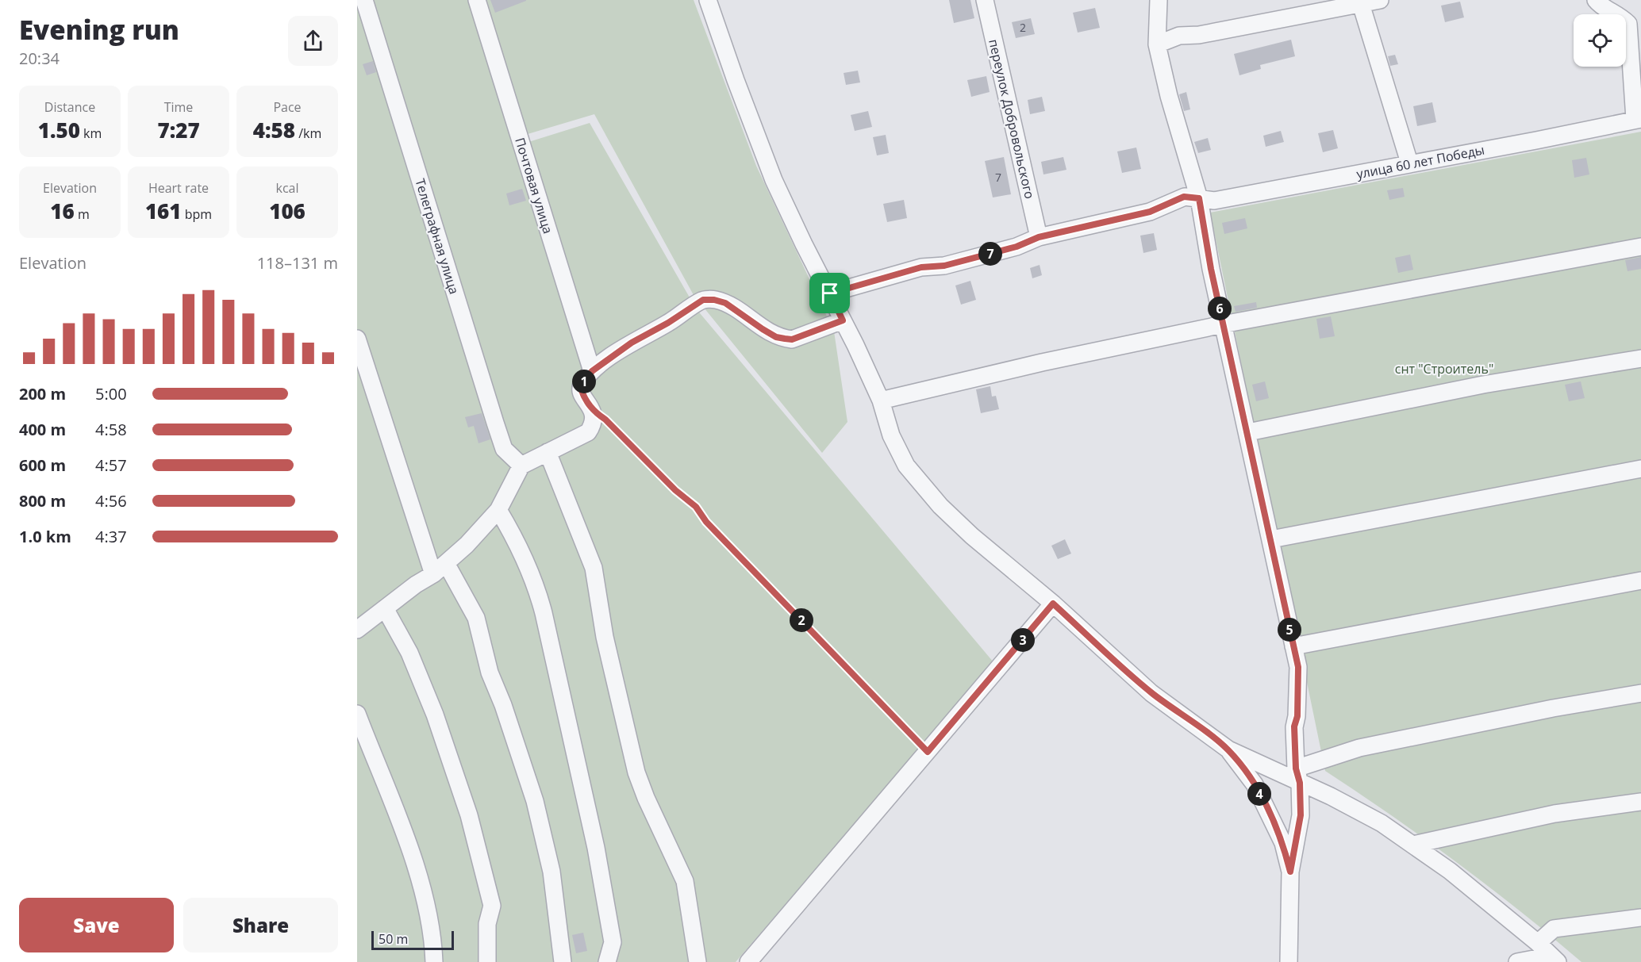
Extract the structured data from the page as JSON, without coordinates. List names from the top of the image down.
{
  "streets": {
    "street": [
      "переулок Добровольского",
      "улица 60 лет Победы",
      "Почтовая улица",
      "Телеграфная улица"
    ]
  },
  "crossings": [
    ["переулок Добровольского", "улица 60 лет Победы"]
  ],
  "parks": ["снт \"Строитель\""],
  "house_numbers": ["2", "7"],
  "scale_bar": "50 m",
  "page": {
    "heading": ["Evening run", "20:34"],
    "stats": [
      ["Distance", "1.50 km"],
      ["Time", "7:27"],
      ["Pace", "4:58 /km"],
      ["Elevation", "16 m"],
      ["Heart rate", "161 bpm"],
      ["kcal", "106"]
    ],
    "pins": [
      "7",
      "6",
      "1",
      "2",
      "5",
      "3",
      "4"
    ],
    "chart": ["Elevation", "118–131 m"],
    "list": [
      {
        "name": "200 m",
        "note": "5:00"
      },
      {
        "name": "400 m",
        "note": "4:58"
      },
      {
        "name": "600 m",
        "note": "4:57"
      },
      {
        "name": "800 m",
        "note": "4:56"
      },
      {
        "name": "1.0 km",
        "note": "4:37"
      }
    ],
    "buttons": ["Save", "Share"],
    "scale": "50 m"
  }
}
